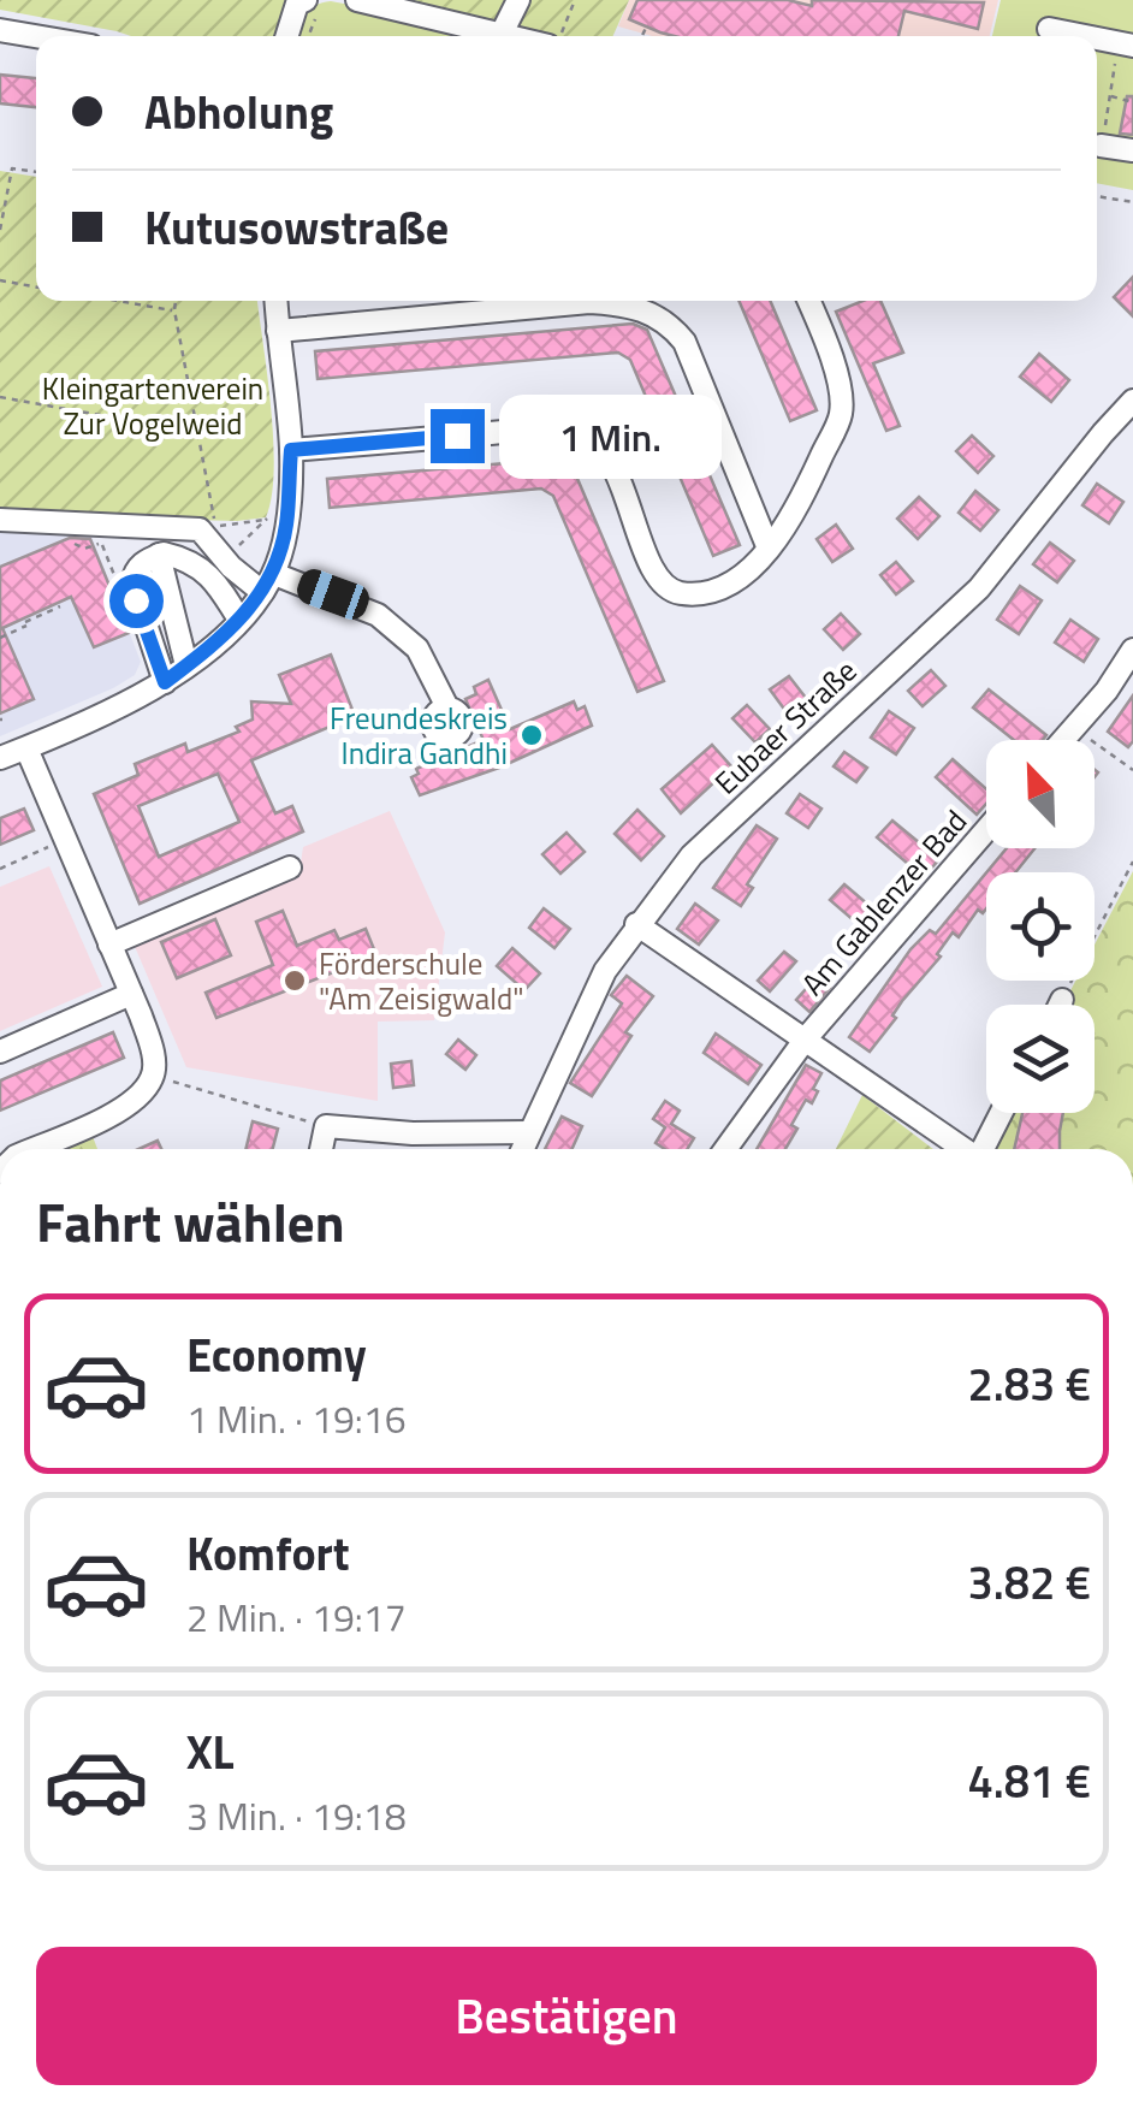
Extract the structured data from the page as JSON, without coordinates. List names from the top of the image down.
{
  "streets": {
    "street": ["Eubaer Straße", "Am Gablenzer Bad"]
  },
  "crossings": [
    ["Eubaer Straße", "Am Gablenzer Bad"]
  ],
  "parks": ["Kleingartenverein Zur Vogelweid"],
  "places": ["Freundeskreis Indira Gandhi", "Förderschule \"Am Zeisigwald\""],
  "north": "top left",
  "page": {
    "banner": ["Abholung", "Kutusowstraße"],
    "bubble": "1 Min.",
    "heading": "Fahrt wählen",
    "list": [
      {
        "name": "Economy",
        "note": "1 Min. · 19:16",
        "value": "2.83 €"
      },
      {
        "name": "Komfort",
        "note": "2 Min. · 19:17",
        "value": "3.82 €"
      },
      {
        "name": "XL",
        "note": "3 Min. · 19:18",
        "value": "4.81 €"
      }
    ],
    "buttons": "Bestätigen"
  }
}
